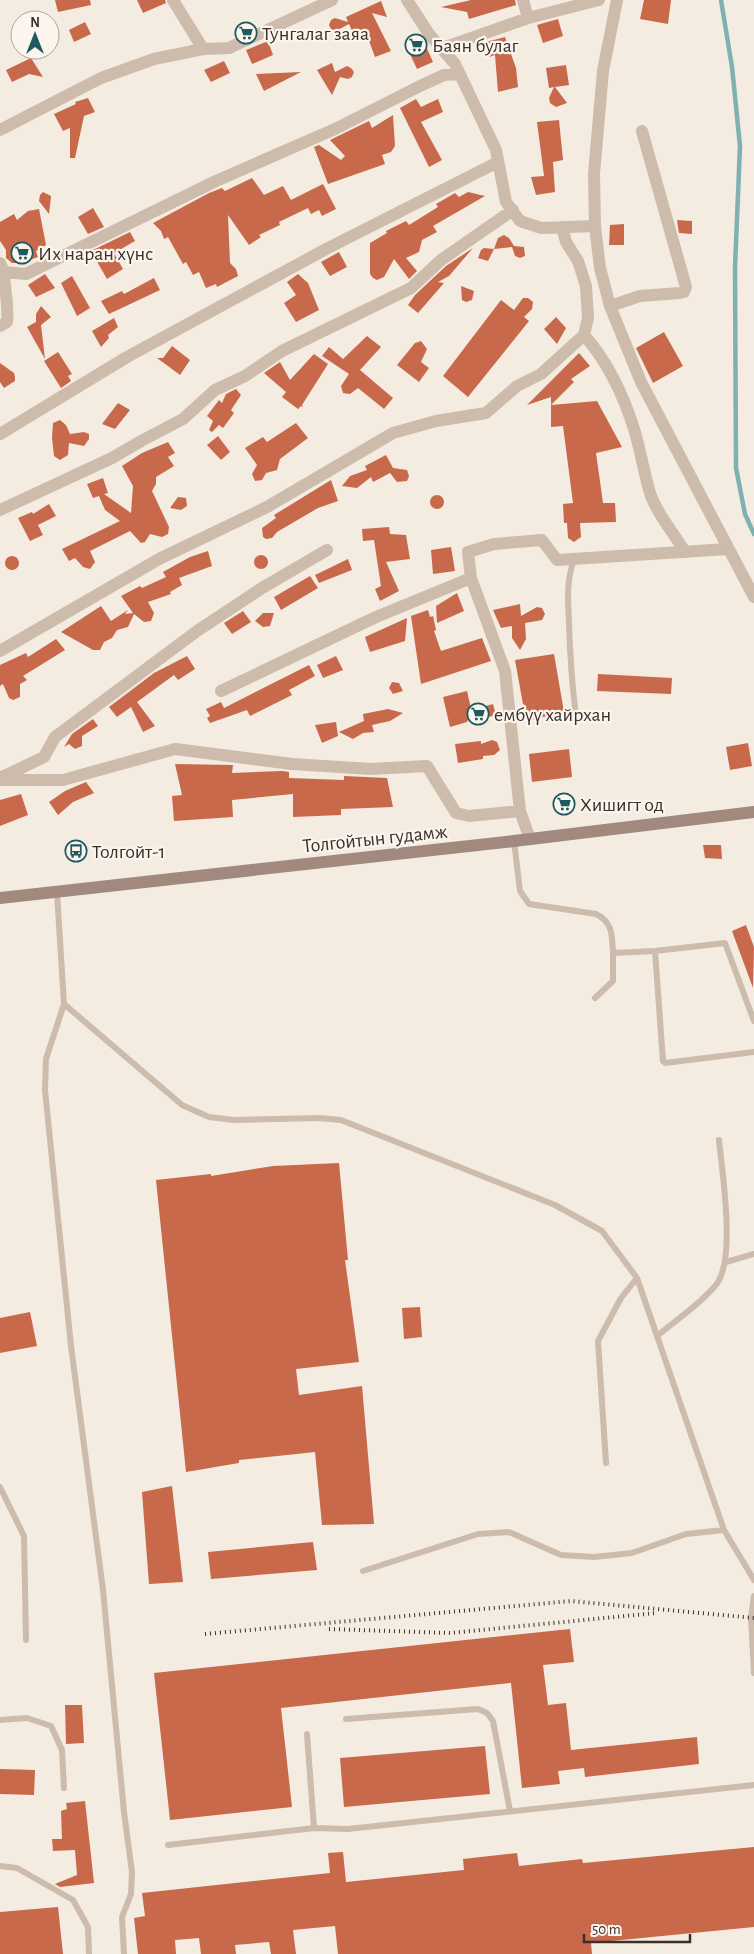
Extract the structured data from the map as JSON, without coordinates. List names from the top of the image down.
{
  "streets": {
    "main road": ["Толгойтын гудамж"]
  },
  "places": {
    "supermarket": [
      "Тунгалаг заяа",
      "Баян булаг",
      "Их наран хүнс",
      "ембүү хайрхан",
      "Хишигт од"
    ],
    "bus stop": ["Толгойт-1"]
  },
  "scale_bar": "50 m",
  "north": "top"
}
